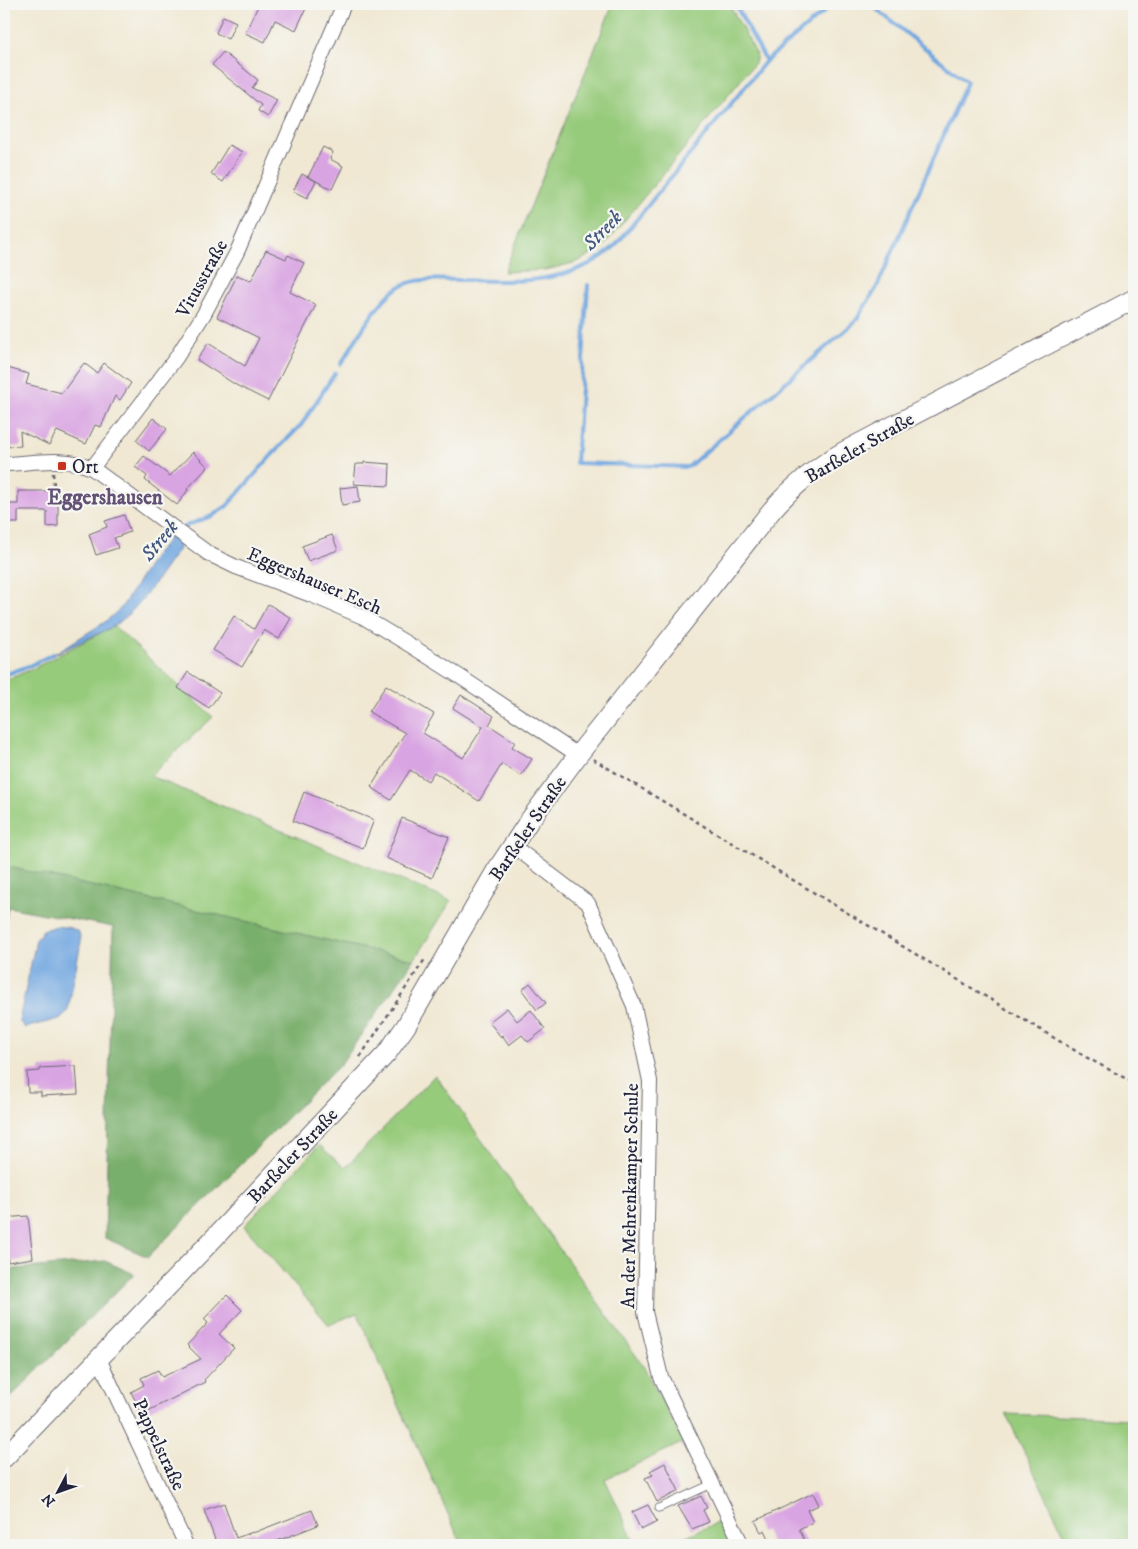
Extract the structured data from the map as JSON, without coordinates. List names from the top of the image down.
{
  "streets": {
    "main road": ["Barßeler Straße"],
    "street": [
      "Vitusstraße",
      "Eggershauser Esch",
      "An der Mehrenkamper Schule",
      "Pappelstraße"
    ]
  },
  "crossings": [
    ["Vitusstraße", "Eggershauser Esch"],
    ["Barßeler Straße", "Eggershauser Esch"],
    ["Barßeler Straße", "An der Mehrenkamper Schule"],
    ["Barßeler Straße", "Pappelstraße"]
  ],
  "districts": ["Eggershausen"],
  "water": ["Streek"],
  "places": {
    "transit": ["Ort"]
  },
  "north": "bottom left"
}
